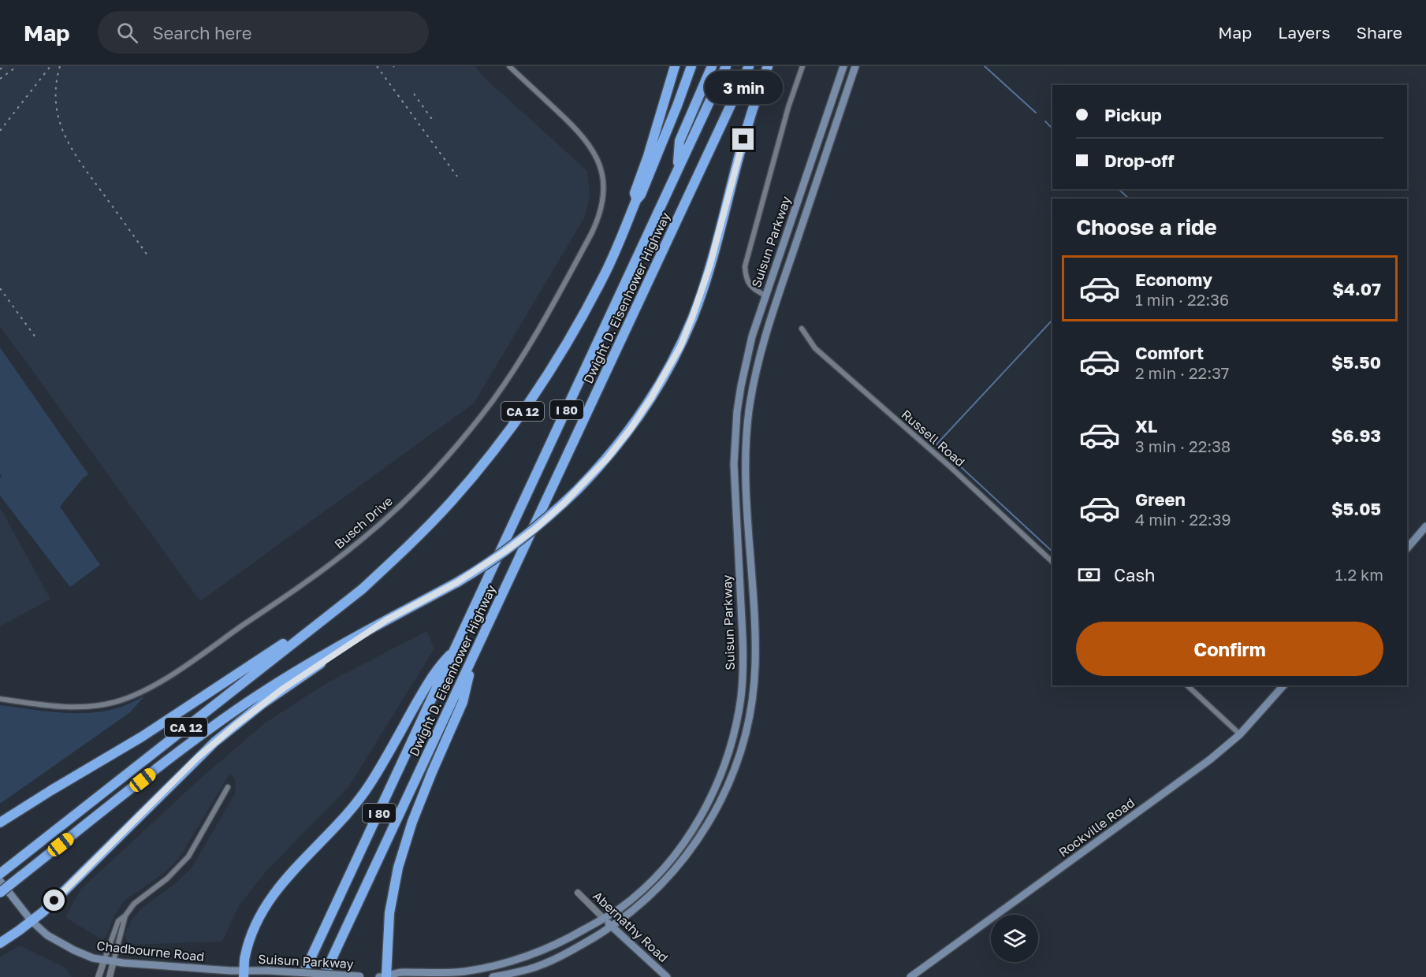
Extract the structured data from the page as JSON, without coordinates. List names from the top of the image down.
{
  "streets": {
    "highway": ["Dwight D. Eisenhower Highway", "I 80", "CA 12"],
    "main road": [
      "Suisun Parkway",
      "Rockville Road",
      "Abernathy Road",
      "Chadbourne Road"
    ],
    "street": ["Russell Road", "Busch Drive"]
  },
  "crossings": [
    ["Suisun Parkway", "Abernathy Road"],
    ["Suisun Parkway", "Chadbourne Road"]
  ],
  "page": {
    "header": "Map",
    "search": "Search here",
    "nav": ["Map", "Layers", "Share"],
    "bubble": "3 min",
    "banner": ["Pickup", "Drop-off"],
    "heading": "Choose a ride",
    "list": [
      {
        "name": "Economy",
        "note": "1 min · 22:36",
        "value": "$4.07"
      },
      {
        "name": "Comfort",
        "note": "2 min · 22:37",
        "value": "$5.50"
      },
      {
        "name": "XL",
        "note": "3 min · 22:38",
        "value": "$6.93"
      },
      {
        "name": "Green",
        "note": "4 min · 22:39",
        "value": "$5.05"
      }
    ],
    "pay": ["Cash", "1.2 km"],
    "buttons": "Confirm"
  }
}
